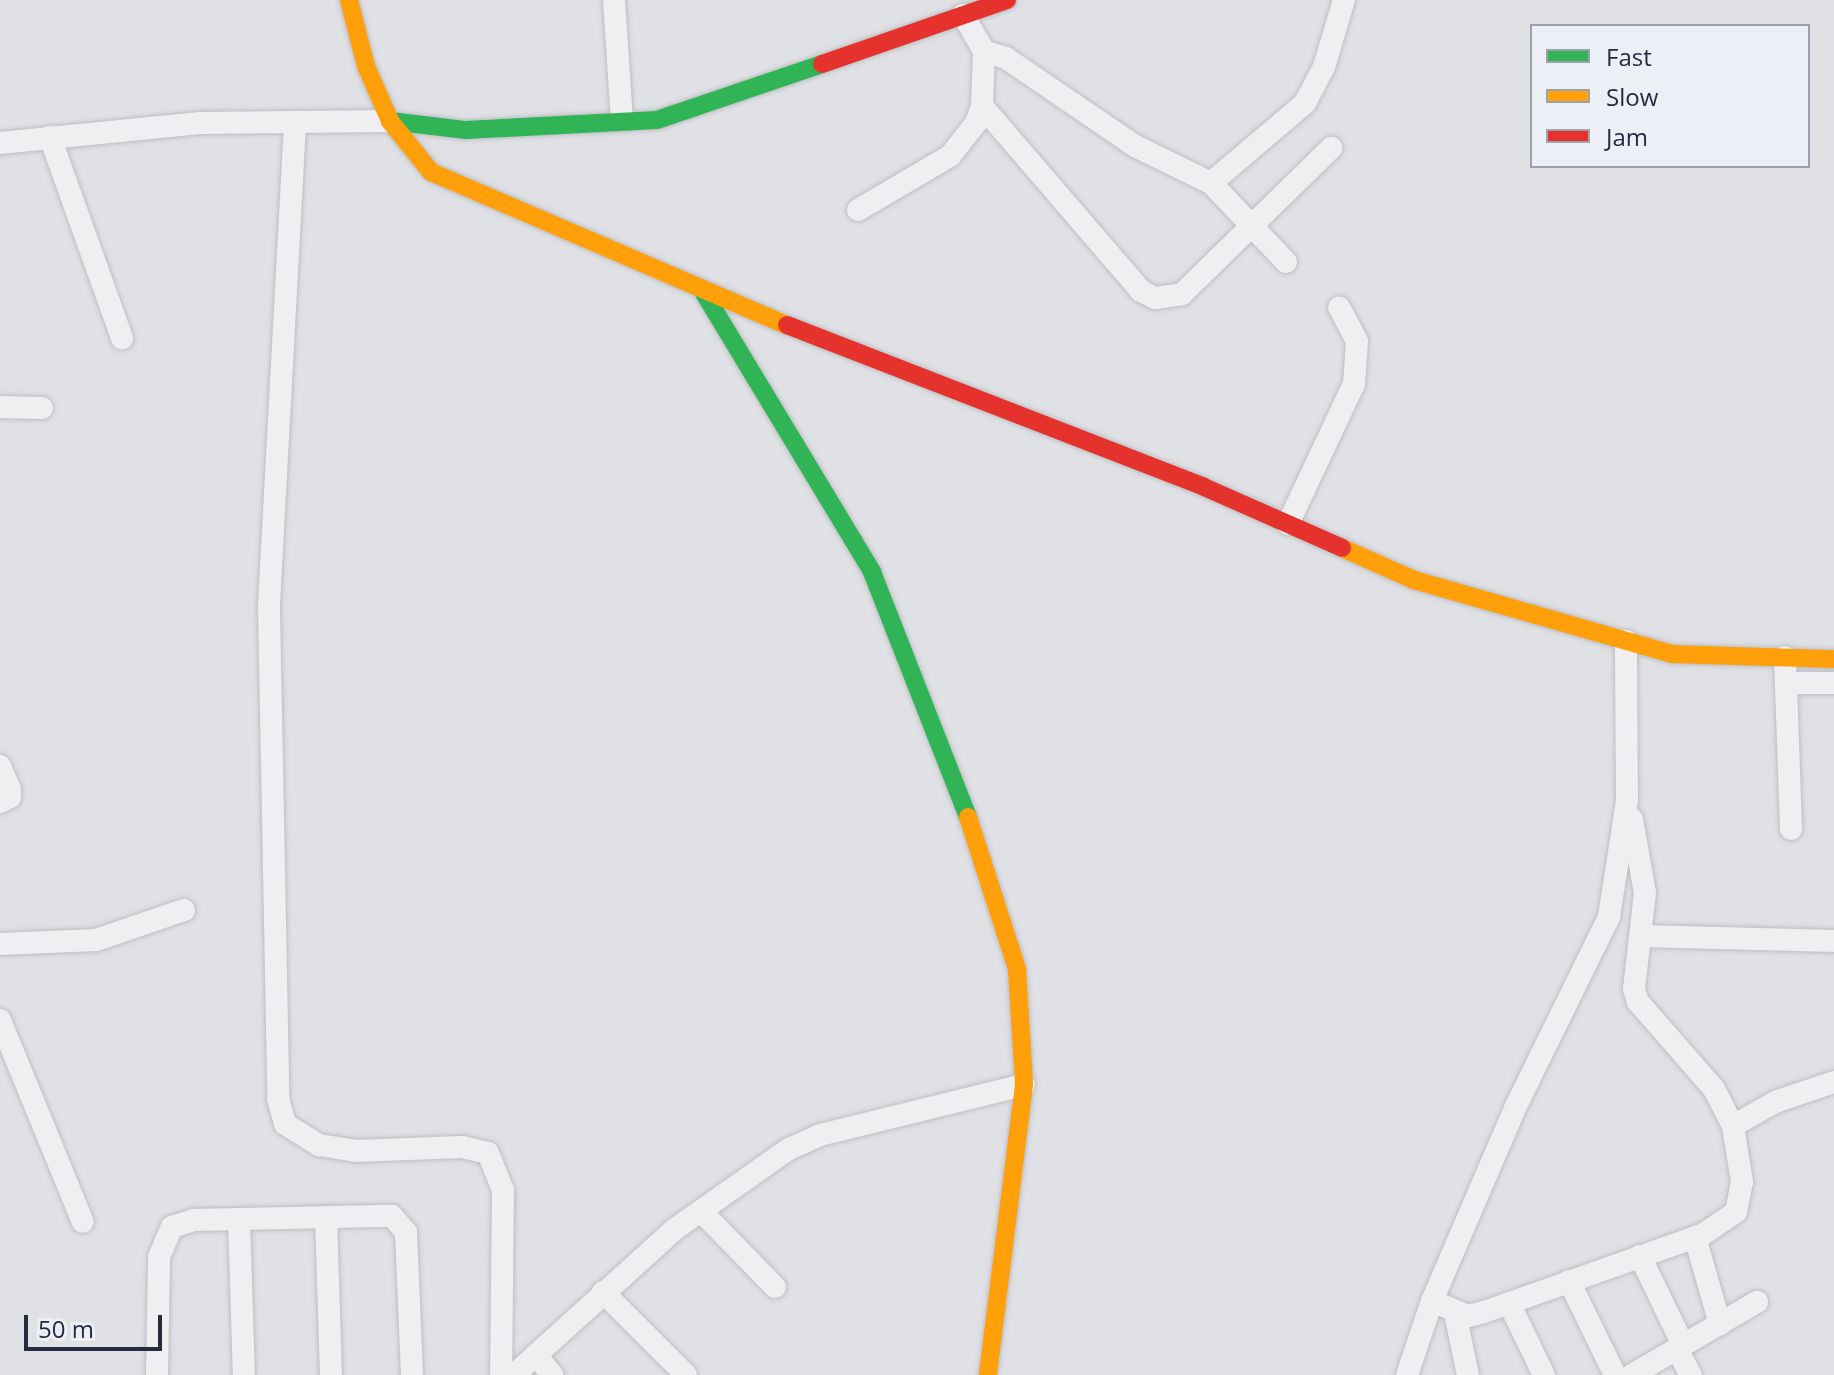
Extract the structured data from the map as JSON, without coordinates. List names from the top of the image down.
{
  "legend": ["Fast", "Slow", "Jam"],
  "scale_bar": "50 m"
}
